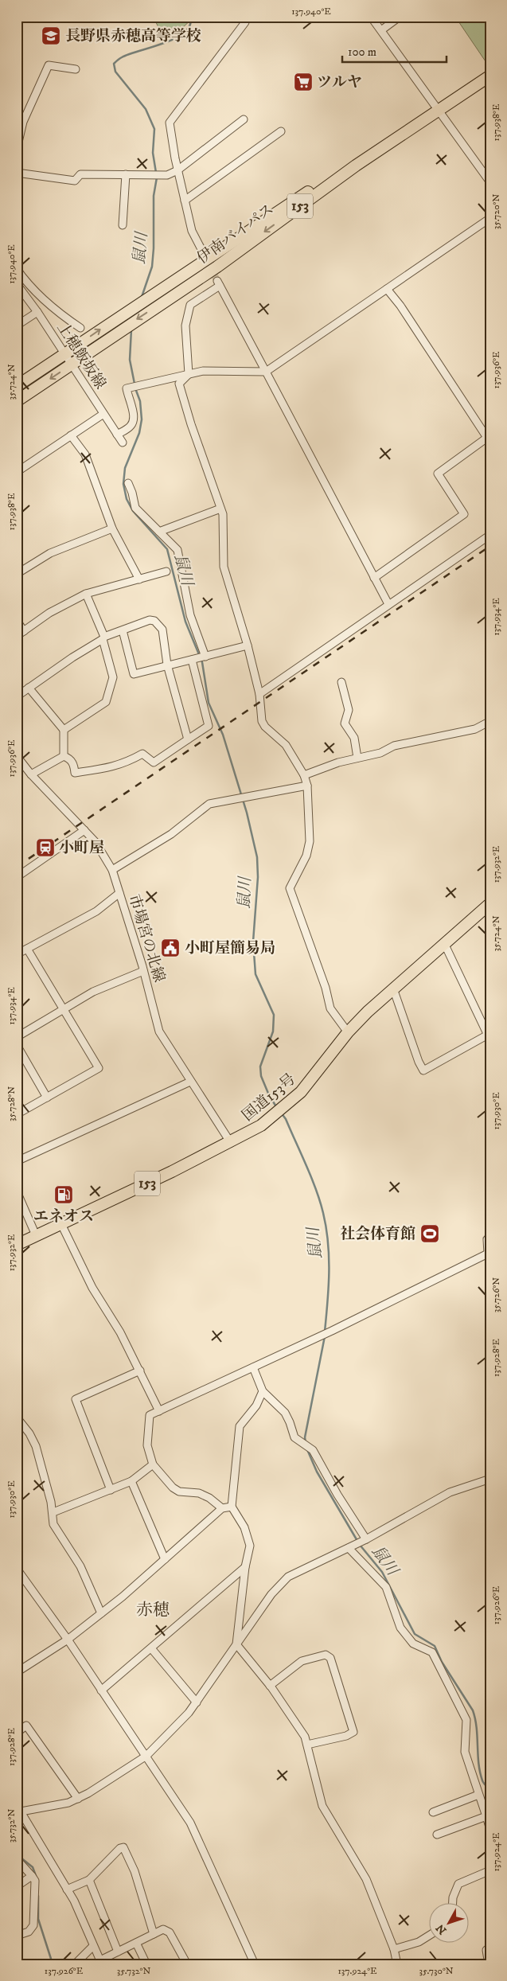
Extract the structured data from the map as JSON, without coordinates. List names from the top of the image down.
{
  "streets": {
    "highway": ["153", "伊南バイパス", "国道153号"],
    "street": ["上穂飯坂線", "市場宮の北線"]
  },
  "crossings": [
    ["伊南バイパス", "上穂飯坂線"],
    ["市場宮の北線", "国道153号"]
  ],
  "districts": ["赤穂"],
  "water": ["鼠川"],
  "places": {
    "school or university": ["長野県赤穂高等学校"],
    "supermarket": ["ツルヤ"],
    "station": ["小町屋"],
    "public building": ["小町屋簡易局"],
    "fuel station": ["エネオス"],
    "sports": ["社会体育館"]
  },
  "scale_bar": "100 m",
  "north": "bottom left",
  "coordinates": [
    "137.940°E",
    "137.938°E",
    "35.720°N",
    "137.936°E",
    "35.724°N",
    "137.934°E",
    "137.932°E",
    "35.728°N",
    "137.930°E",
    "35.726°N",
    "137.928°E",
    "137.926°E",
    "35.732°N",
    "137.924°E",
    "35.730°N"
  ]
}
